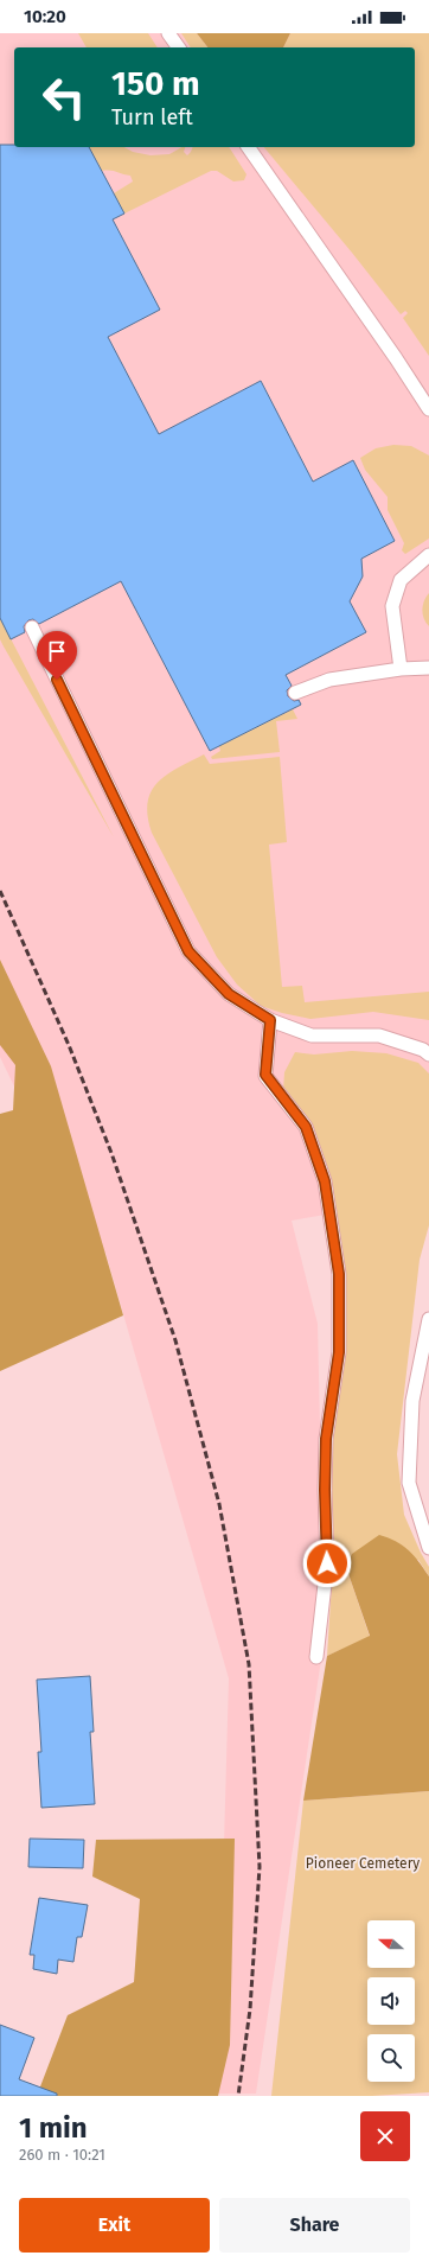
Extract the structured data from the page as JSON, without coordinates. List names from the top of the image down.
{
  "parks": ["Pioneer Cemetery"],
  "north": "left",
  "page": {
    "status": "10:20",
    "turn": ["150 m", "Turn left"],
    "heading": ["1 min", "260 m · 10:21"],
    "buttons": ["Exit", "Share"]
  }
}
